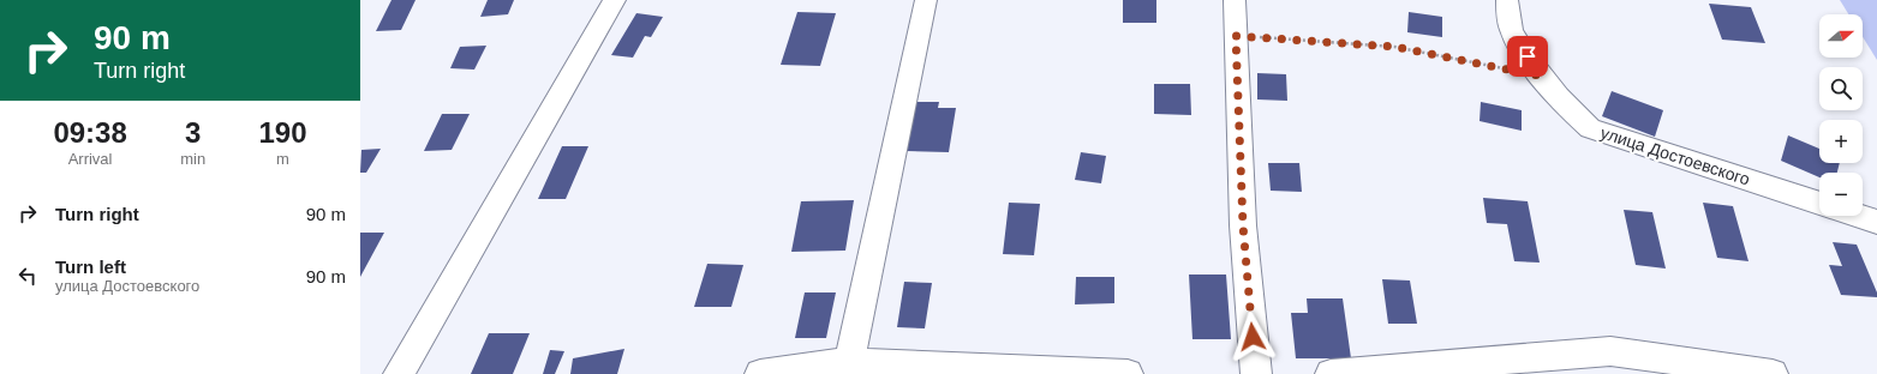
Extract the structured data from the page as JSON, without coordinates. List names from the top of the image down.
{
  "streets": {
    "street": ["улица Достоевского"]
  },
  "north": "right",
  "page": {
    "turn": ["90 m", "Turn right"],
    "map_buttons": ["+", "−"],
    "eta": [
      "09:38",
      "Arrival",
      "3",
      "min",
      "190",
      "m"
    ],
    "list": [
      {
        "name": "Turn right",
        "value": "90 m"
      },
      {
        "name": "Turn left",
        "note": "улица Достоевского",
        "value": "90 m"
      }
    ]
  }
}
